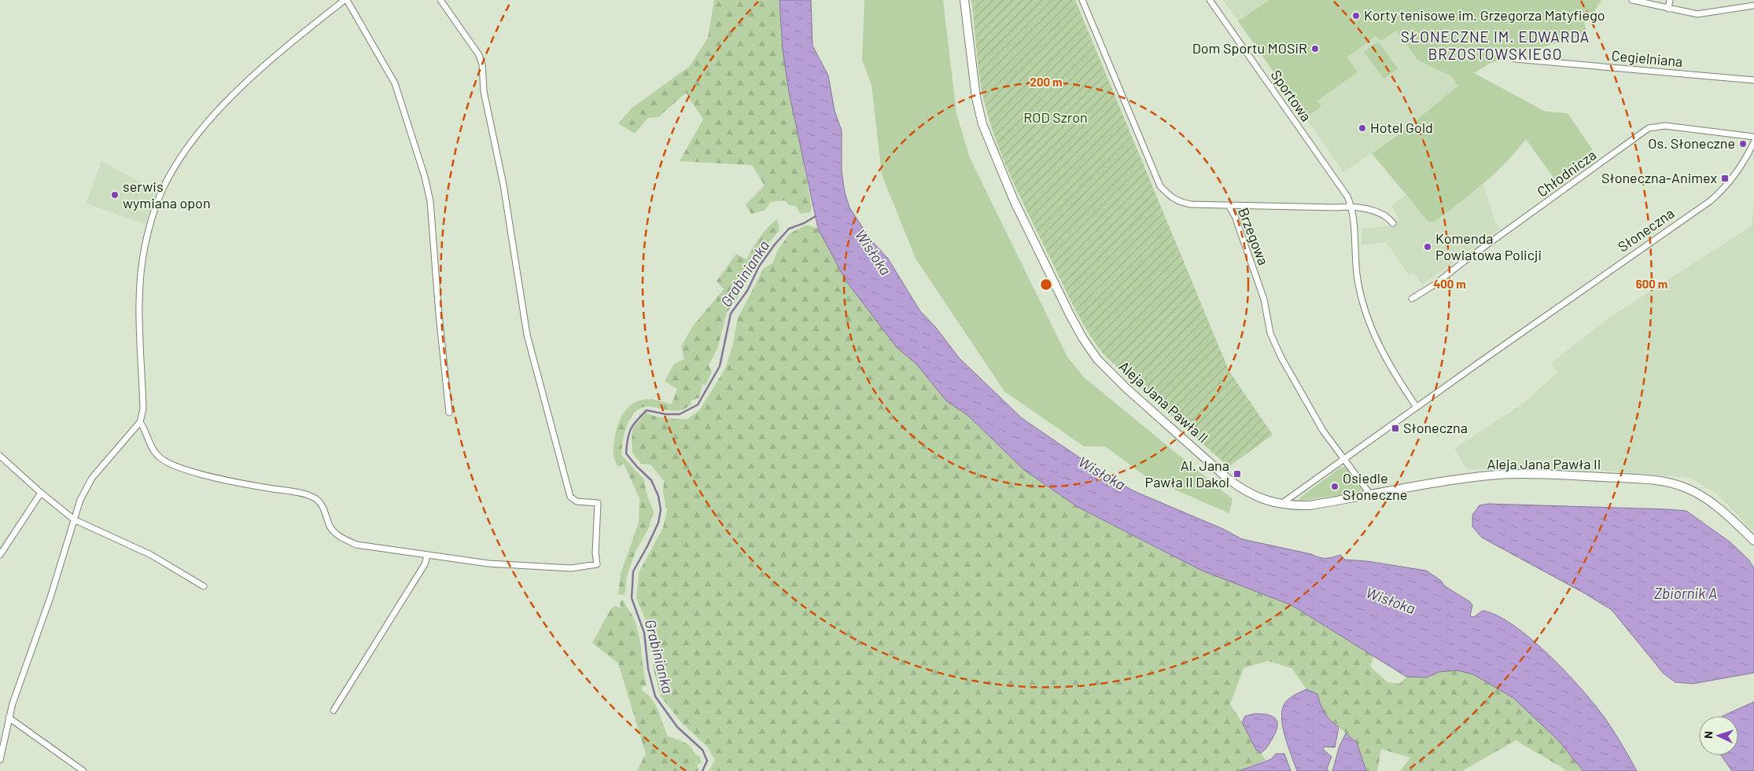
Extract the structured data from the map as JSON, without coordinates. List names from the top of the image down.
{
  "streets": {
    "street": [
      "Cegielniana",
      "Sportowa",
      "Chłodnicza",
      "Słoneczna",
      "Brzegowa",
      "Aleja Jana Pawła II"
    ]
  },
  "crossings": [
    ["Sportowa", "Słoneczna"],
    ["Słoneczna", "Brzegowa"],
    ["Słoneczna", "Aleja Jana Pawła II"]
  ],
  "districts": ["SŁONECZNE IM. EDWARDA BRZOSTOWSKIEGO"],
  "water": ["Wisłoka", "Grabinianka", "Zbiornik A"],
  "parks": ["ROD Szron"],
  "places": {
    "other": [
      "Korty tenisowe im. Grzegorza Matyfiego",
      "Dom Sportu MOSiR",
      "Hotel Gold",
      "Os. Słoneczne",
      "serwis wymiana opon",
      "Komenda Powiatowa Policji",
      "Osiedle Słoneczne"
    ],
    "transit": ["Słoneczna-Animex", "Słoneczna", "Al. Jana Pawła II Dakol"]
  },
  "north": "left",
  "rings": ["200 m", "400 m", "600 m"]
}
